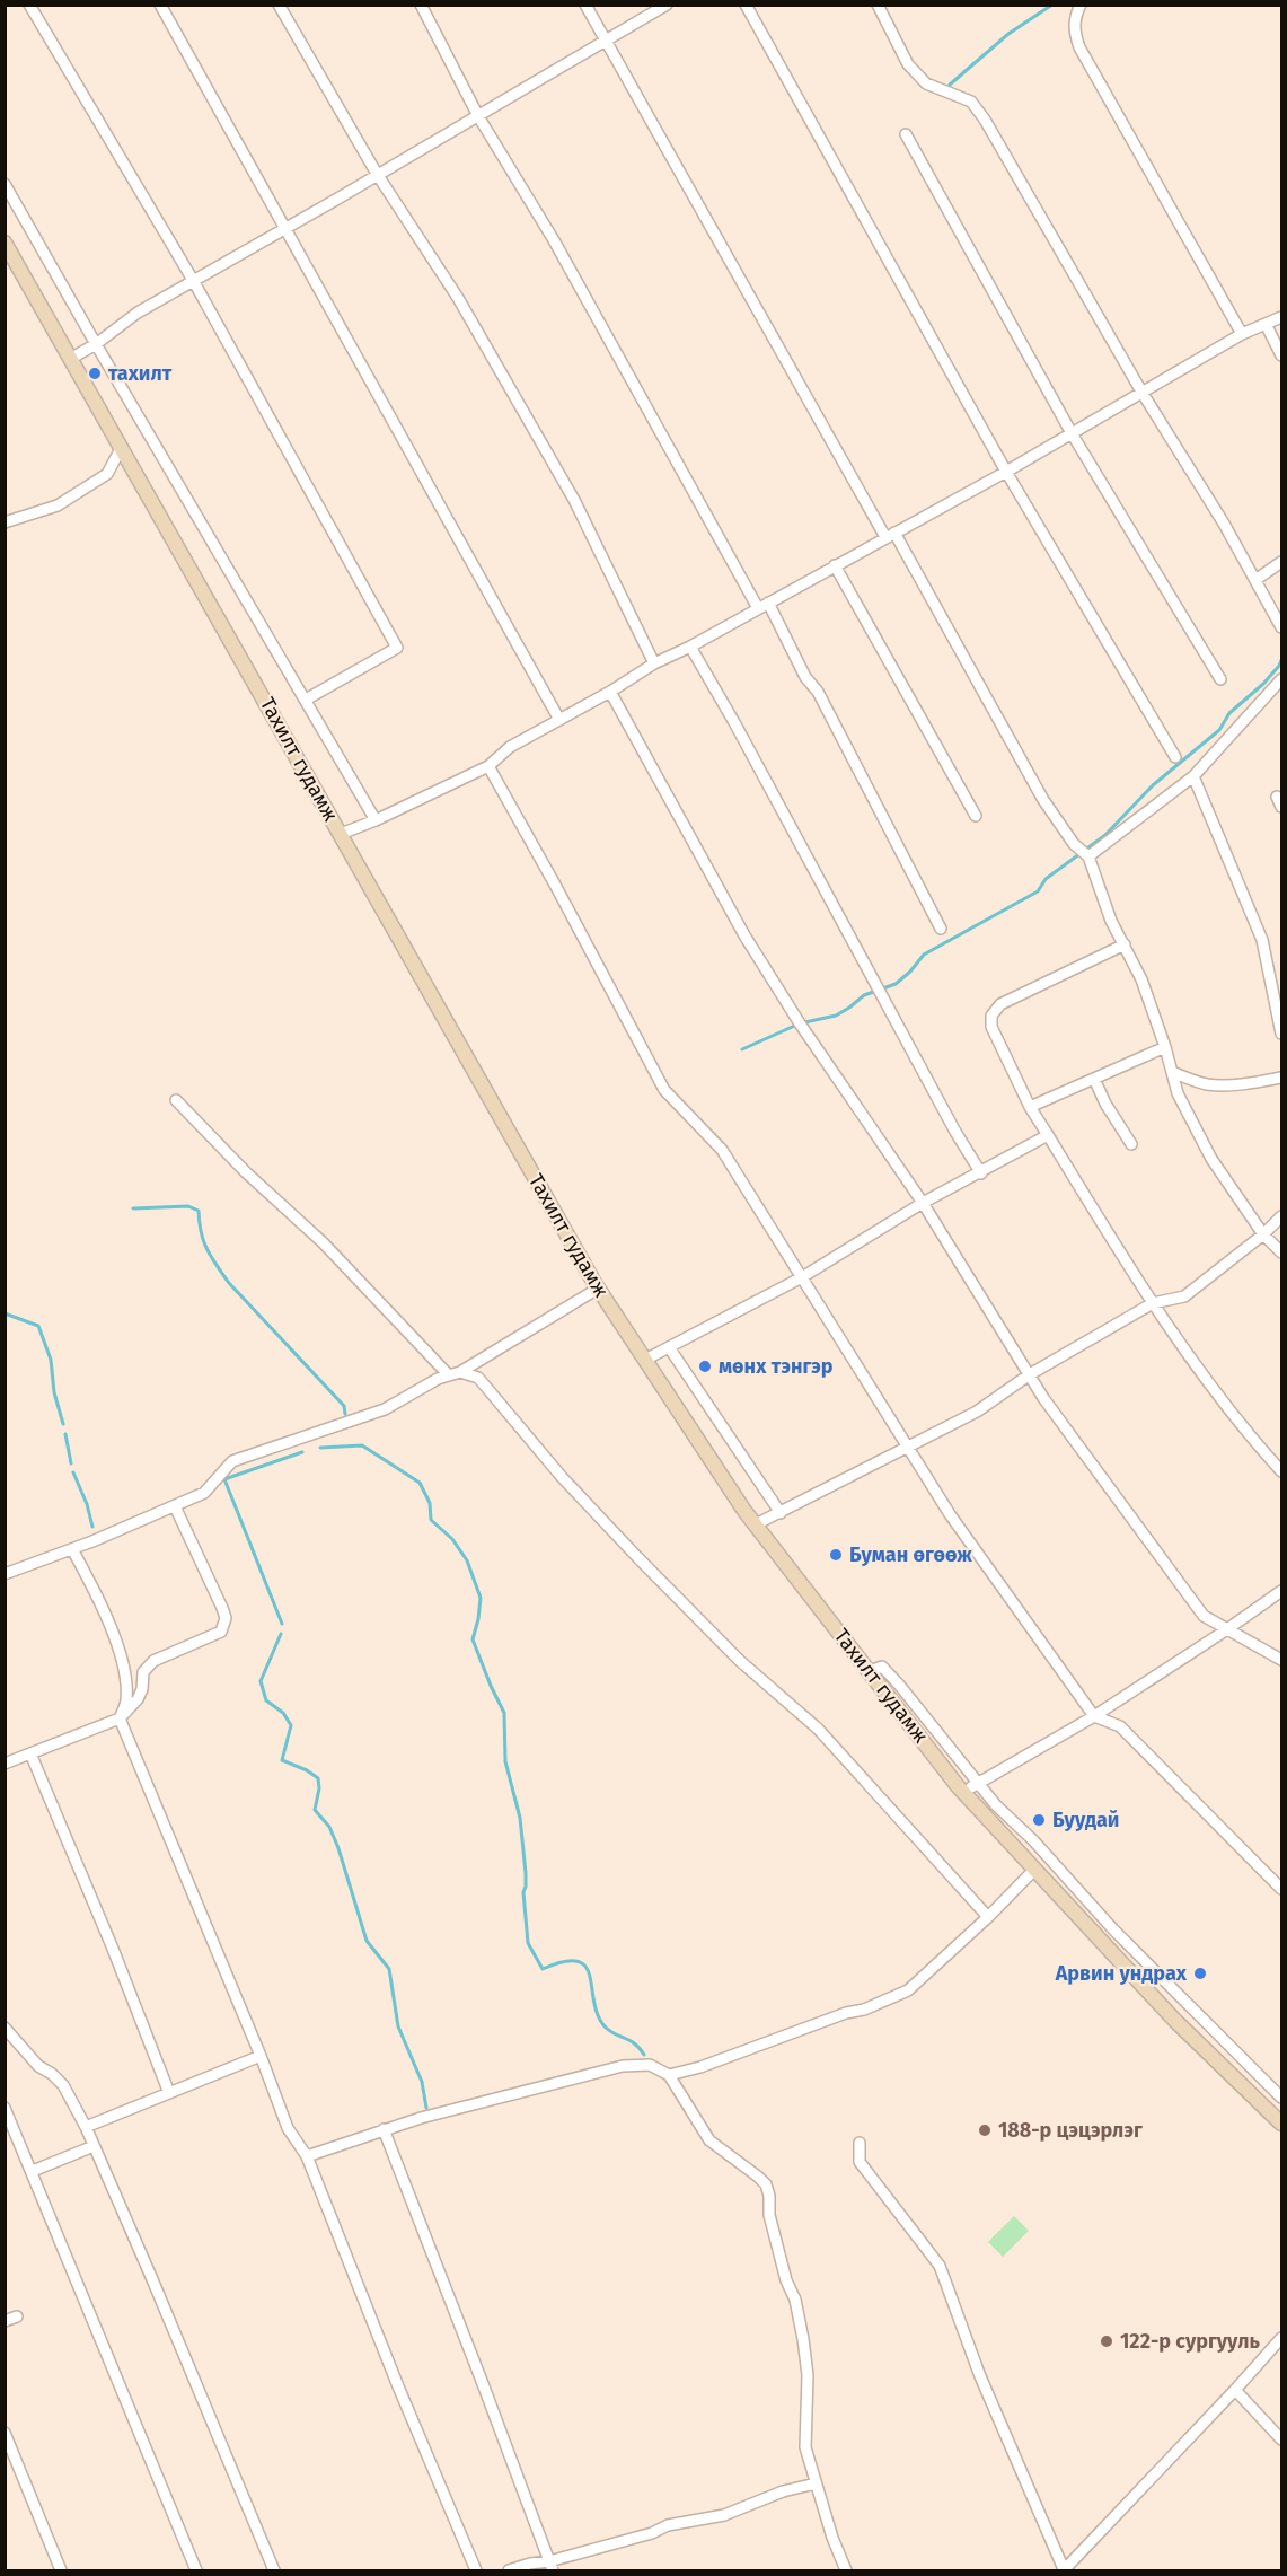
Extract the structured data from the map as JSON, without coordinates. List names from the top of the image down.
{
  "streets": {
    "main road": ["Тахилт гудамж"]
  },
  "places": [
    "тахилт",
    "мөнх тэнгэр",
    "Буман өгөөж",
    "Буудай",
    "Арвин ундрах",
    "188-р цэцэрлэг",
    "122-р сургууль"
  ]
}
